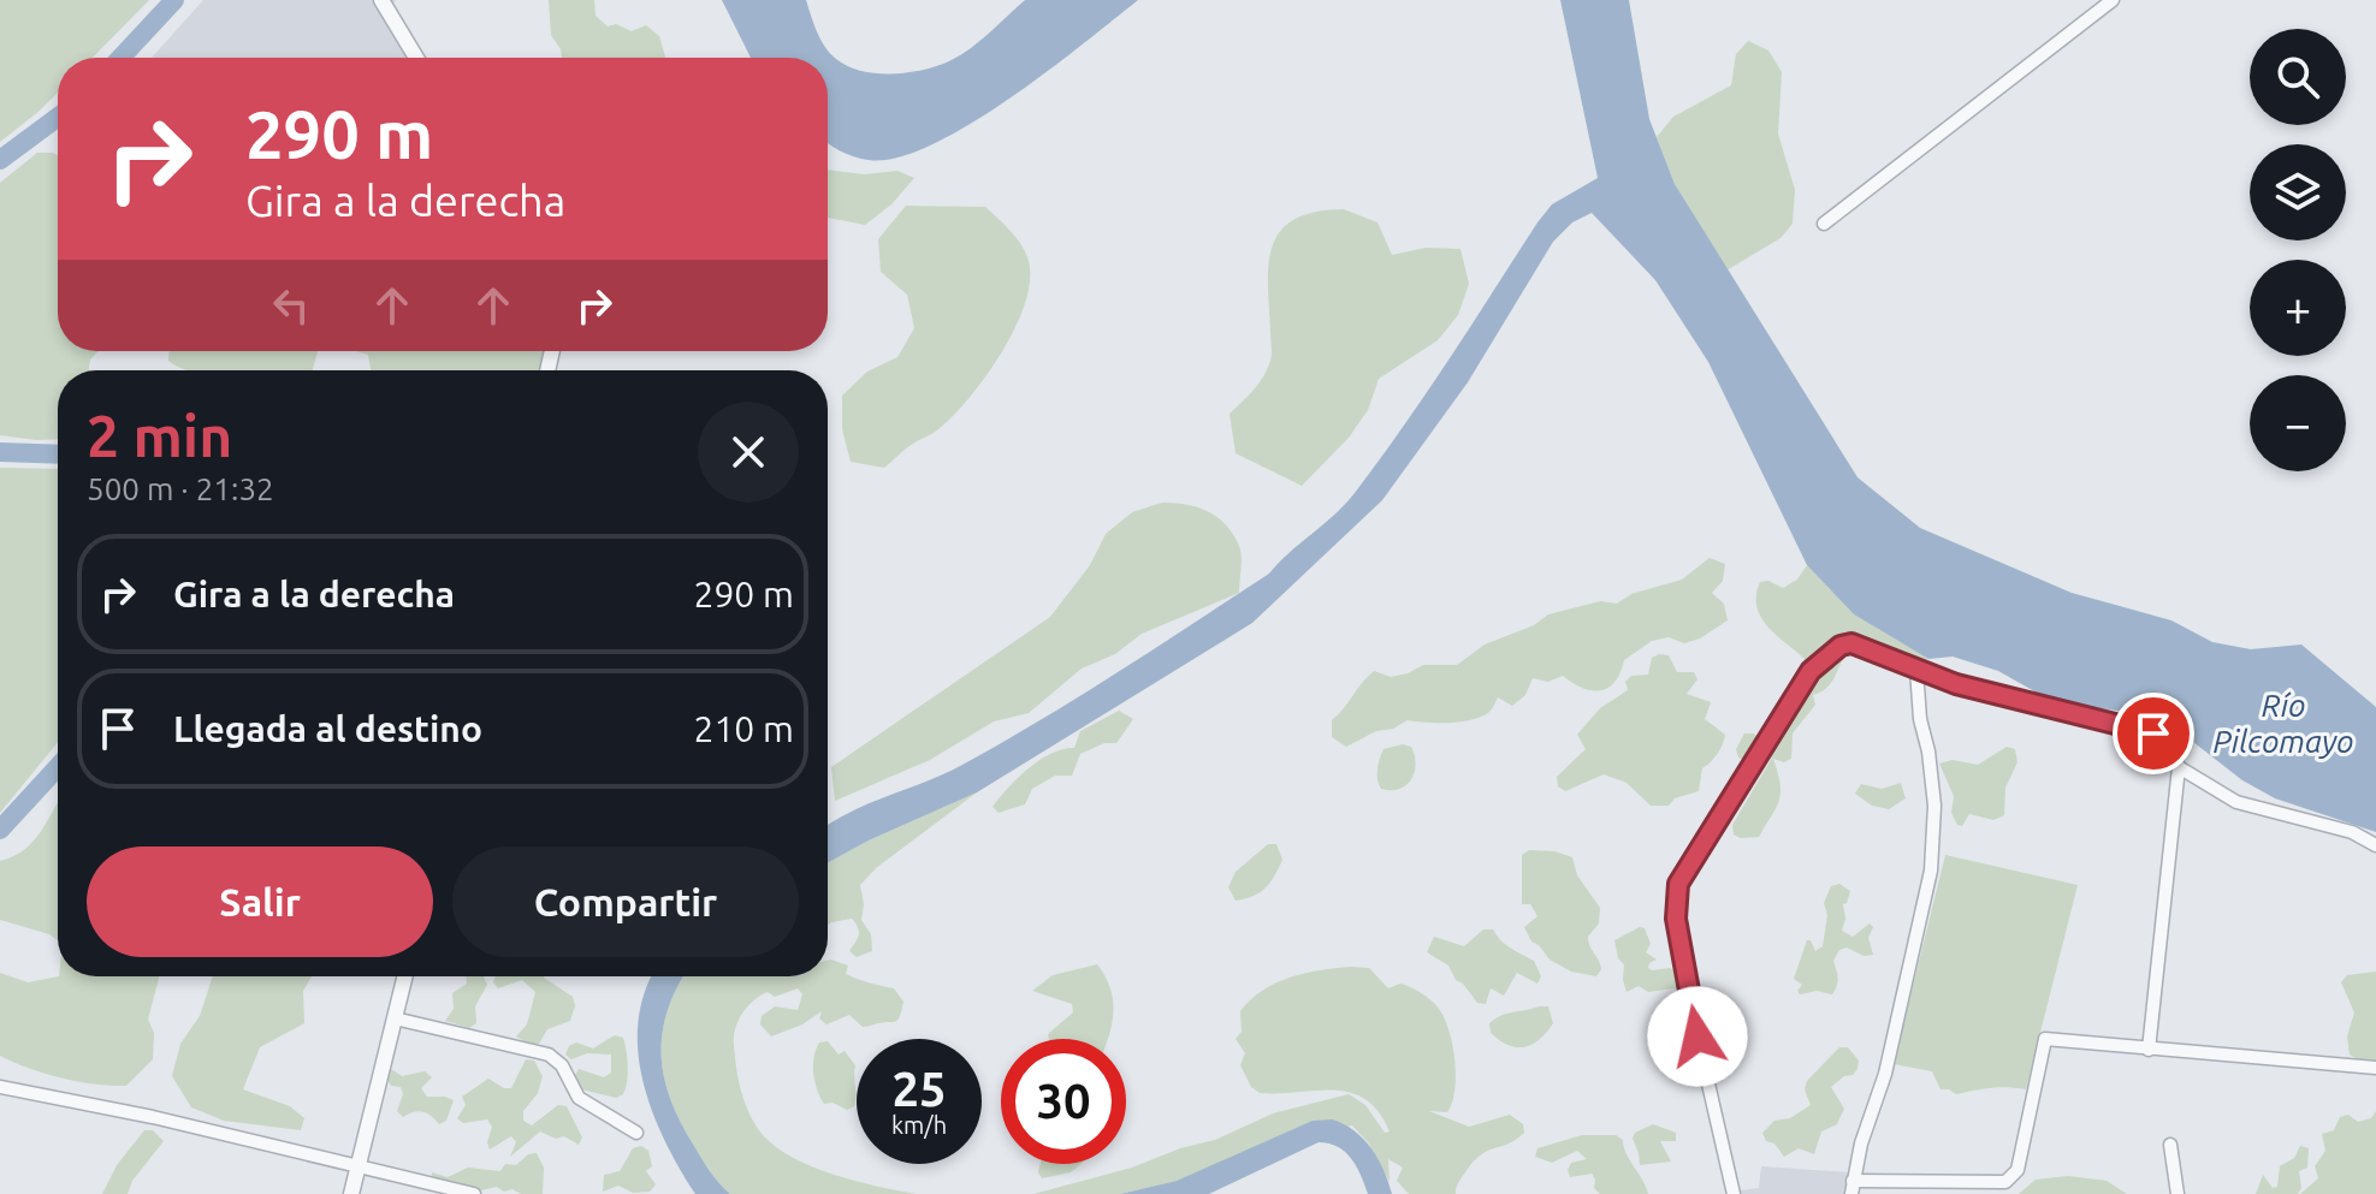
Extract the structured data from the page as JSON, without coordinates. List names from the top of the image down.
{
  "water": ["Río Pilcomayo"],
  "page": {
    "map_buttons": ["+", "−"],
    "turn": ["290 m", "Gira a la derecha"],
    "heading": ["2 min", "500 m · 21:32"],
    "list": [
      {
        "name": "Gira a la derecha",
        "value": "290 m"
      },
      {
        "name": "Llegada al destino",
        "value": "210 m"
      }
    ],
    "buttons": ["Salir", "Compartir"],
    "speed": "25 km/h",
    "limit": "30"
  }
}
